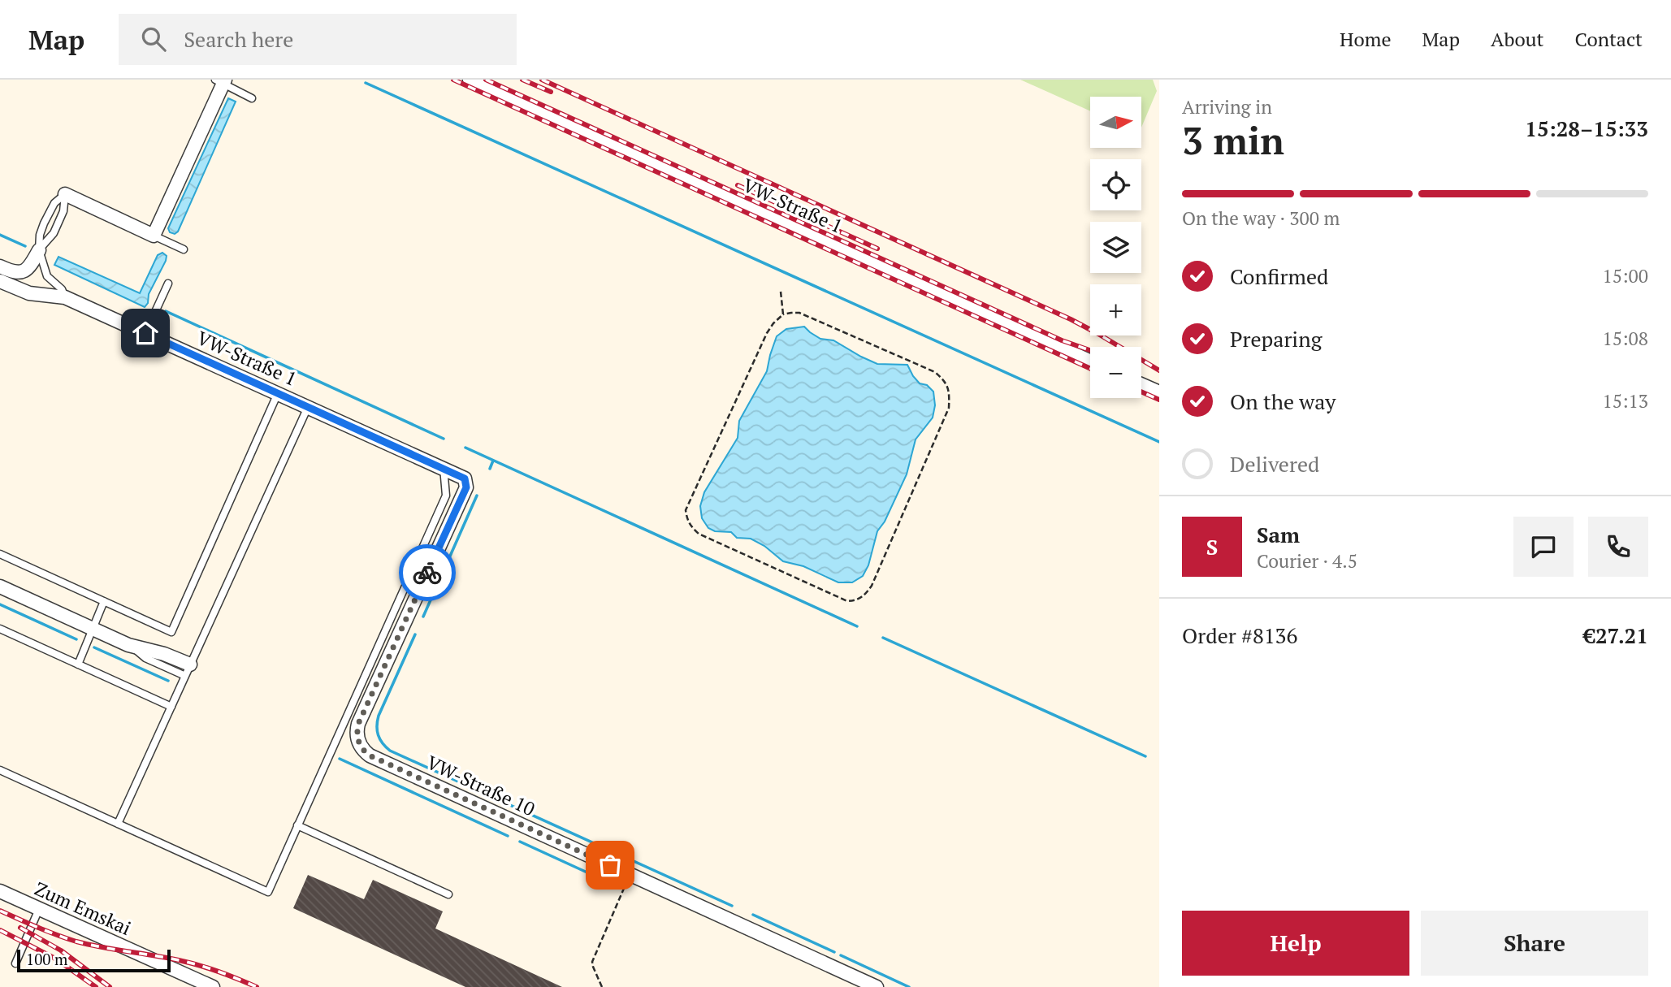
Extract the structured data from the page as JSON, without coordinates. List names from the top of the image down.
{
  "streets": {
    "street": ["VW-Straße 1", "VW-Straße 10", "Zum Emskai"]
  },
  "crossings": [
    ["VW-Straße 1", "VW-Straße 10"]
  ],
  "scale_bar": "100 m",
  "north": "right",
  "page": {
    "header": "Map",
    "search": "Search here",
    "nav": [
      "Home",
      "Map",
      "About",
      "Contact"
    ],
    "heading": ["3 min", "Arriving in", "15:28–15:33"],
    "panel": [
      "Sam",
      "Courier · 4.5",
      "Order #8136",
      "€27.21"
    ],
    "map_buttons": ["+", "−"],
    "bar": "On the way · 300 m",
    "list": [
      ["Confirmed", "15:00"],
      ["Preparing", "15:08"],
      ["On the way", "15:13"],
      "Delivered"
    ],
    "round": "S",
    "buttons": ["Help", "Share"],
    "scale": "100 m"
  }
}
